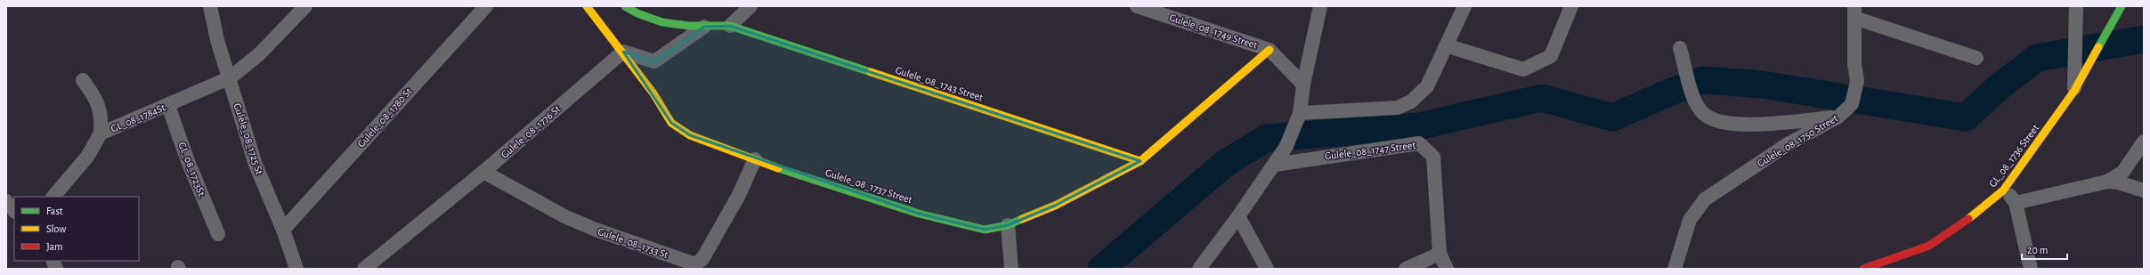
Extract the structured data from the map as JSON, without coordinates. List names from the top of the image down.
{
  "streets": {
    "street": [
      "Gulele_08_1749 Street",
      "Gulele_08_1743 Street",
      "GL_08_1784St.",
      "Gulele_08_1780 St",
      "Gulele_08_1776 St",
      "Gulele_08_1725 St",
      "Gulele_08_1750 Street",
      "Gulele_08_1747 Street",
      "GL_08_1736 Street",
      "GL_08_1723St.",
      "Gulele_08_1737 Street",
      "Gulele_08_1733 St"
    ]
  },
  "crossings": [
    ["Gulele_08_1749 Street", "Gulele_08_1737 Street"],
    ["Gulele_08_1743 Street", "Gulele_08_1737 Street"],
    ["GL_08_1784St.", "Gulele_08_1725 St"],
    ["GL_08_1784St.", "GL_08_1723St."],
    ["Gulele_08_1780 St", "Gulele_08_1725 St"],
    ["Gulele_08_1776 St", "Gulele_08_1737 Street"],
    ["Gulele_08_1776 St", "Gulele_08_1733 St"],
    ["Gulele_08_1737 Street", "Gulele_08_1733 St"]
  ],
  "legend": ["Fast", "Slow", "Jam"],
  "scale_bar": "20 m"
}
